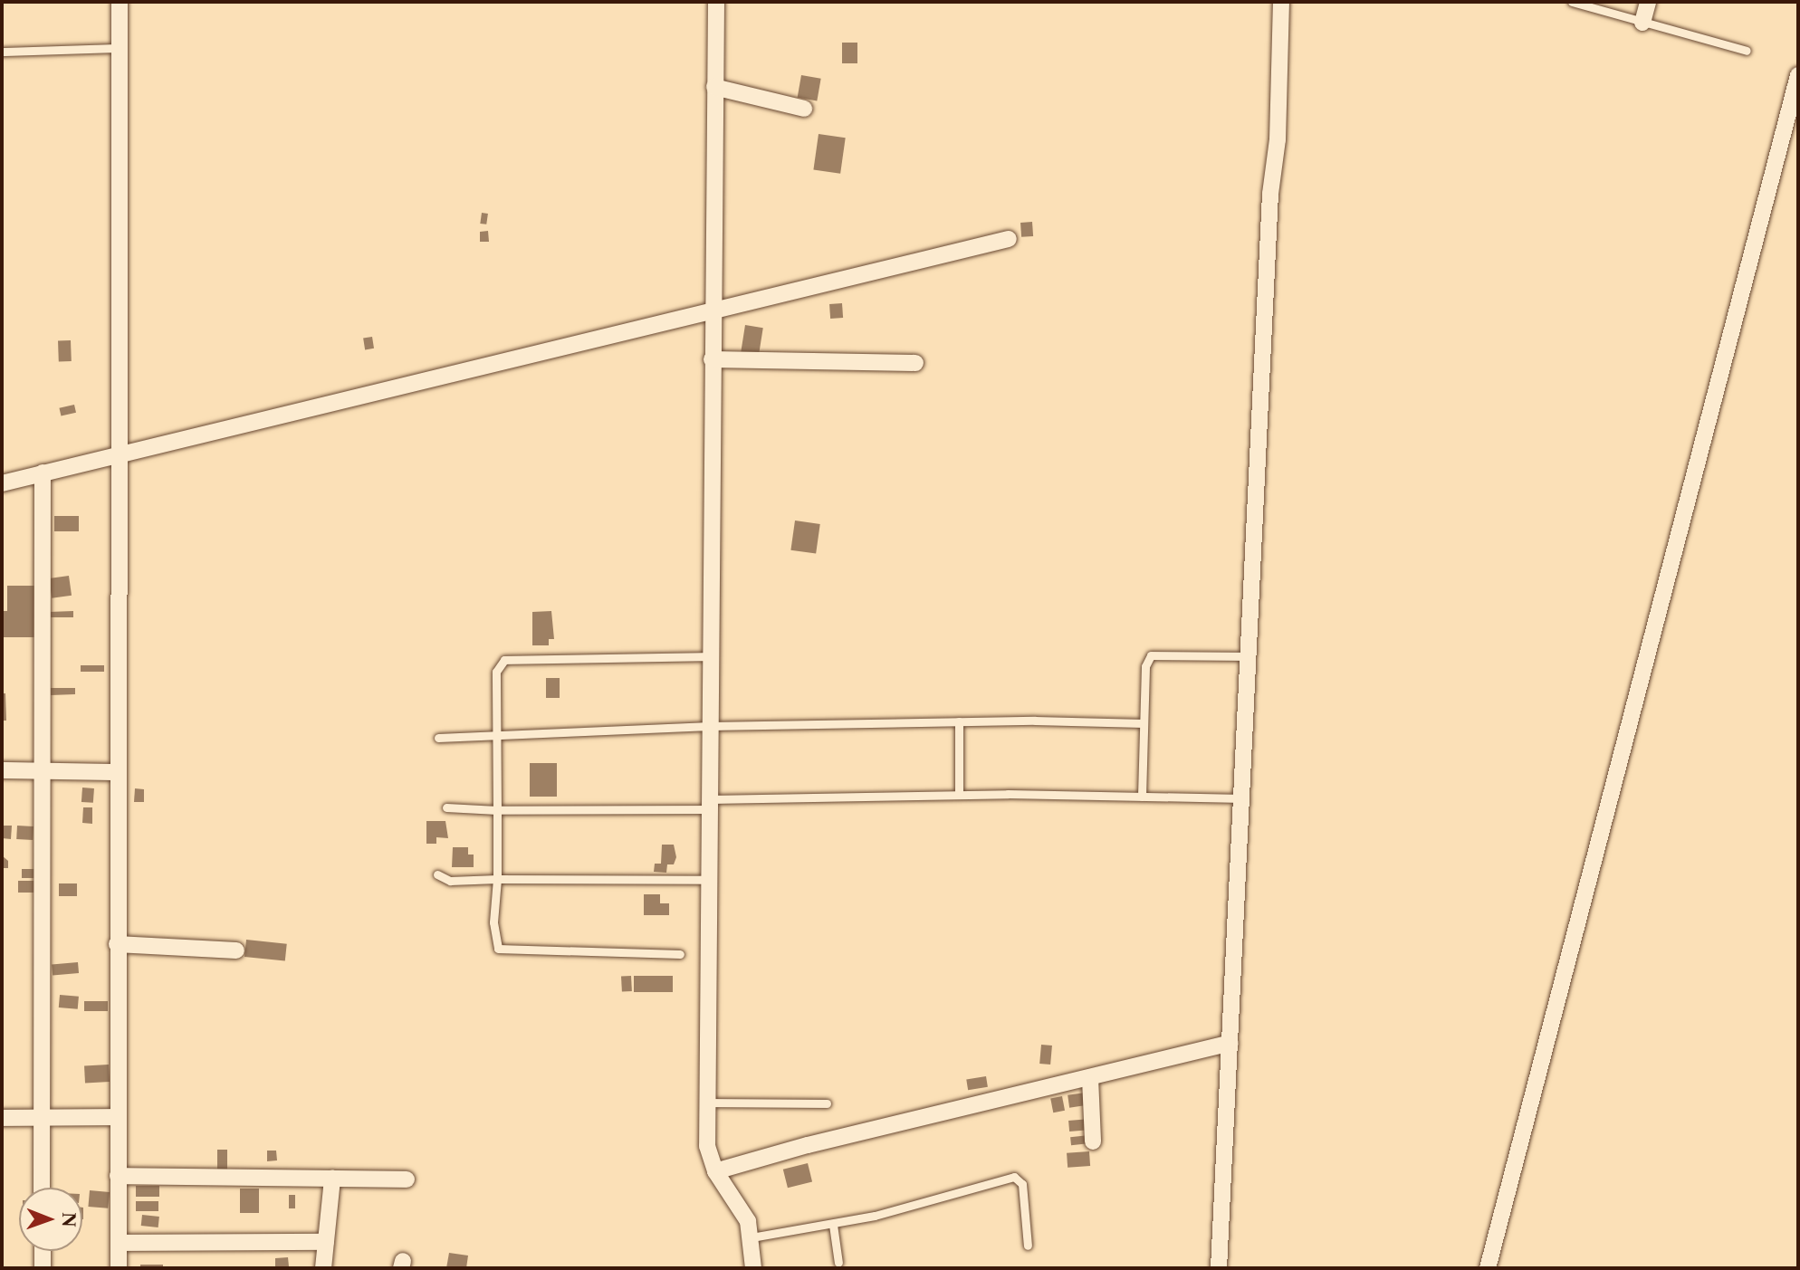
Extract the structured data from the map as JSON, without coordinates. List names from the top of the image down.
{
  "north": "right"
}
